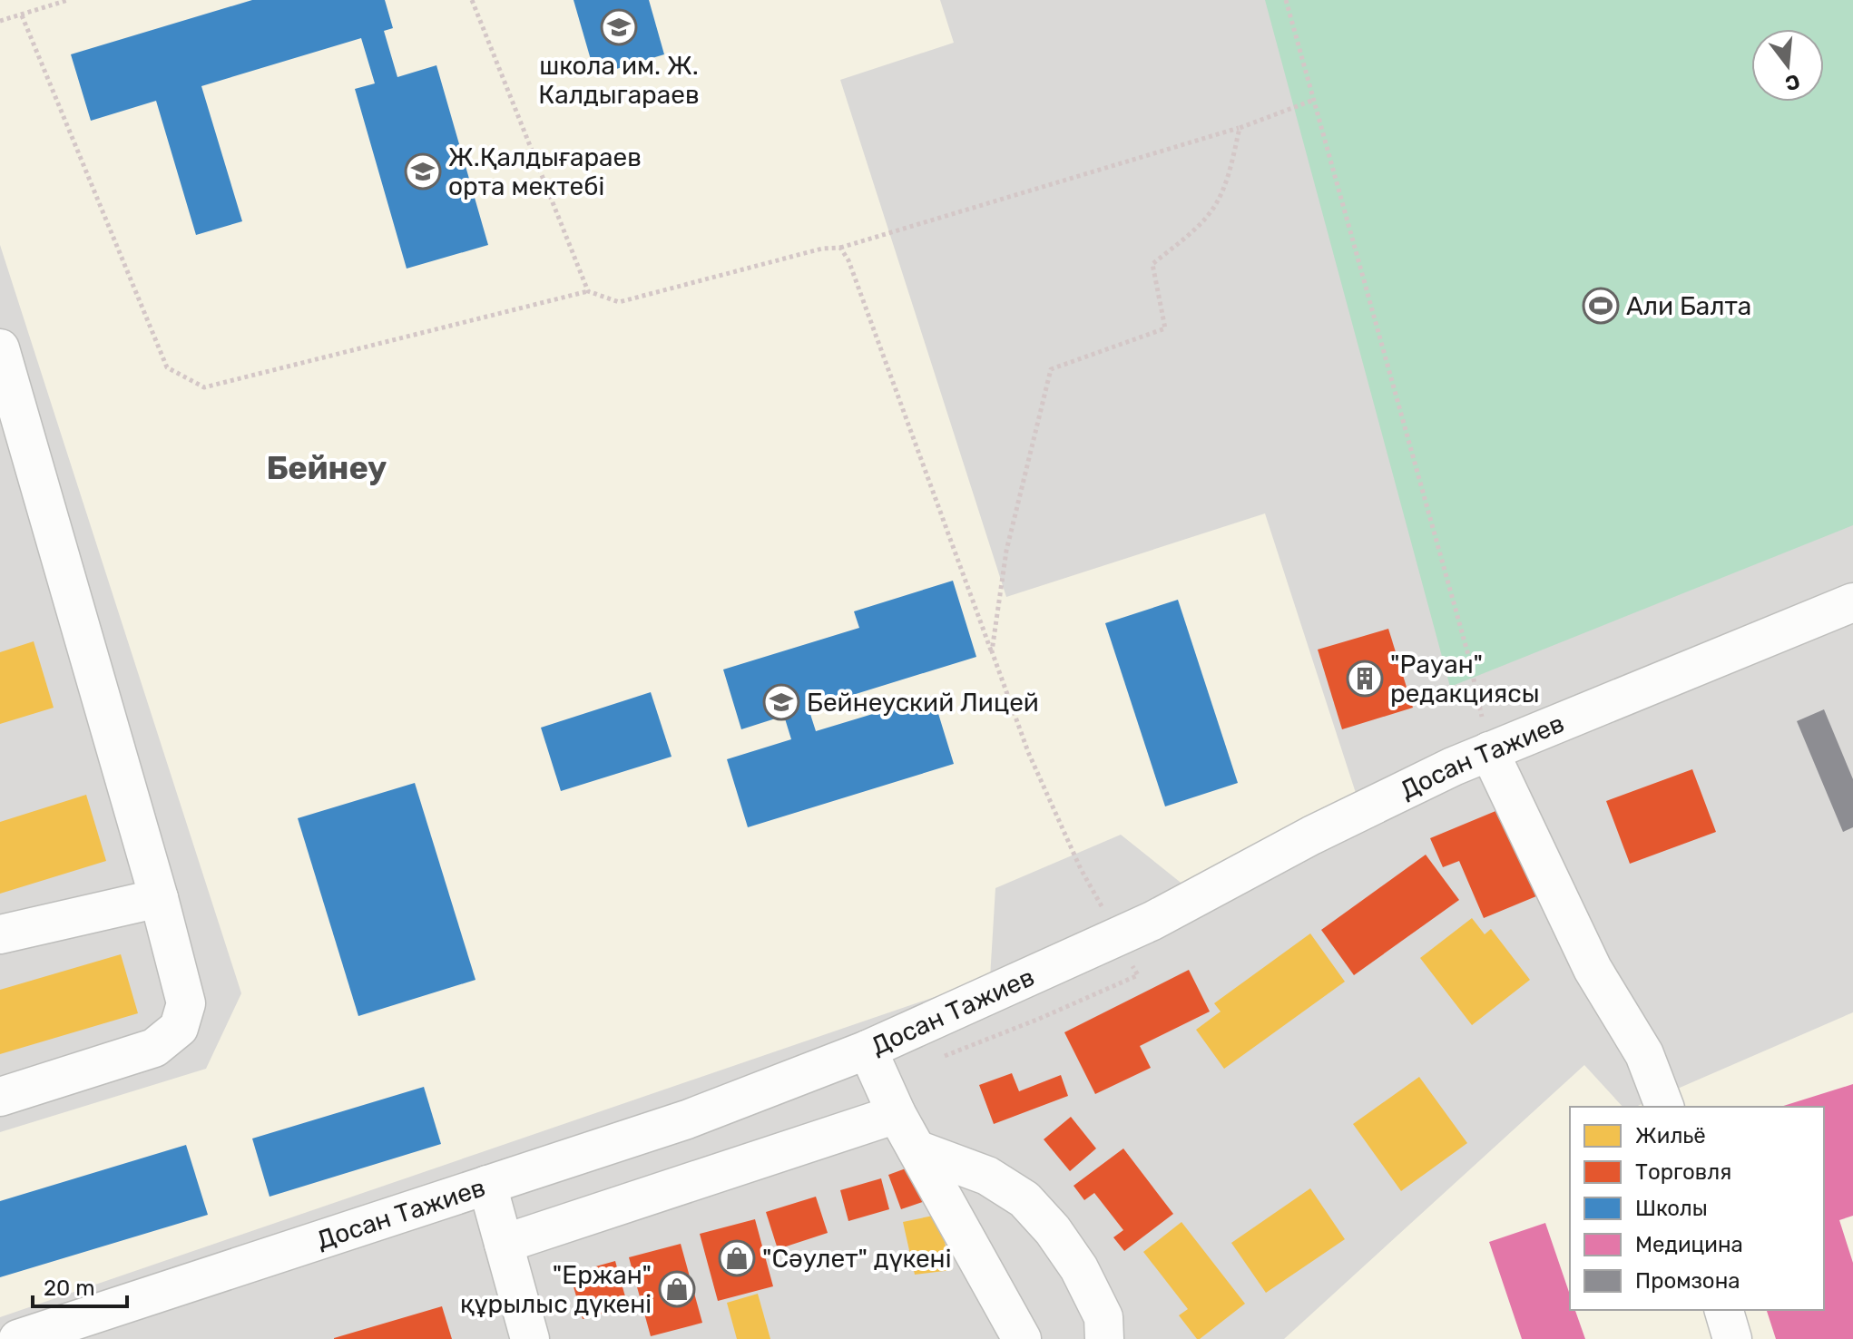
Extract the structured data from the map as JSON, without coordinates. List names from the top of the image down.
{
  "streets": {
    "street": ["Досан Тажиев"]
  },
  "districts": ["Бейнеу"],
  "places": {
    "school or university": ["школа им. Ж. Калдыгараев", "Ж.Қалдығараев орта мектебі", "Бейнеуский Лицей"],
    "sports": ["Али Балта"],
    "building": ["\"Рауан\" редакциясы"],
    "shop": ["\"Сәулет\" дүкені", "\"Ержан\" құрылыс дүкені"]
  },
  "legend": [
    "Жильё",
    "Торговля",
    "Школы",
    "Медицина",
    "Промзона"
  ],
  "scale_bar": "20 m",
  "north": "bottom"
}
